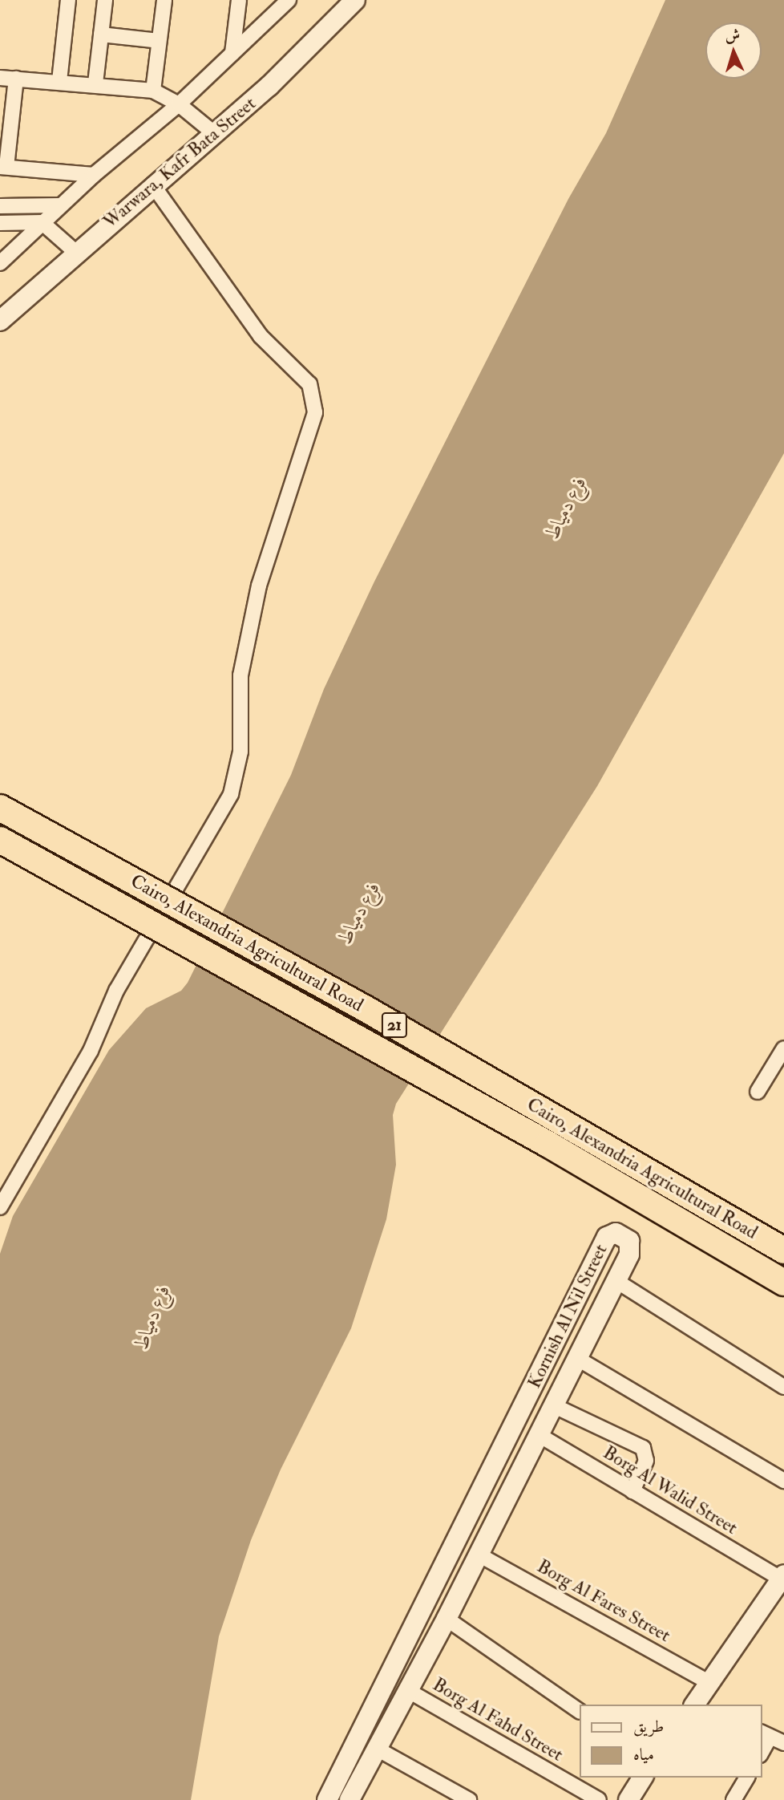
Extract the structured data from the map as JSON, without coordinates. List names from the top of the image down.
{
  "streets": {
    "highway": ["Cairo, Alexandria Agricultural Road", "21"],
    "main road": ["Warwara, Kafr Bata Street", "Kornish Al Nil Street"],
    "street": ["Borg Al Walid Street", "Borg Al Fares Street", "Borg Al Fahd Street"]
  },
  "crossings": [
    ["Kornish Al Nil Street", "Borg Al Walid Street"],
    ["Kornish Al Nil Street", "Borg Al Fares Street"],
    ["Kornish Al Nil Street", "Borg Al Fahd Street"]
  ],
  "water": ["فرع دمياط"],
  "legend": ["طريق", "مياه"],
  "north": "top"
}
